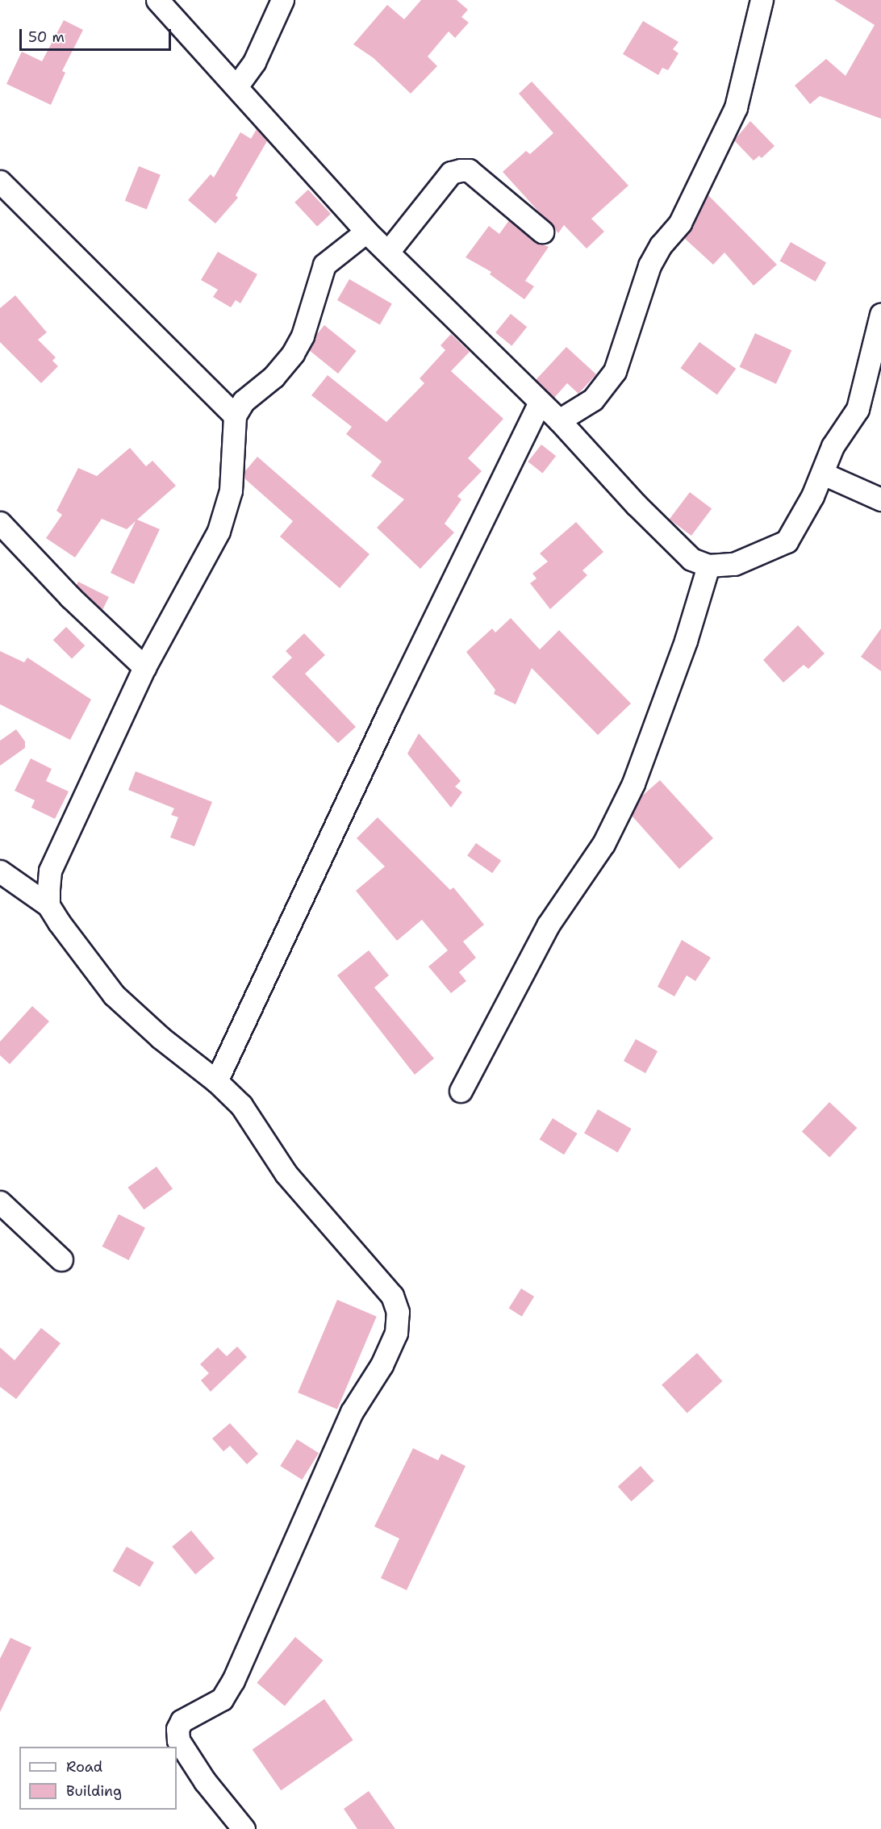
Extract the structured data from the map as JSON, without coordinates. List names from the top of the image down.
{
  "legend": ["Road", "Building"],
  "scale_bar": "50 m"
}
